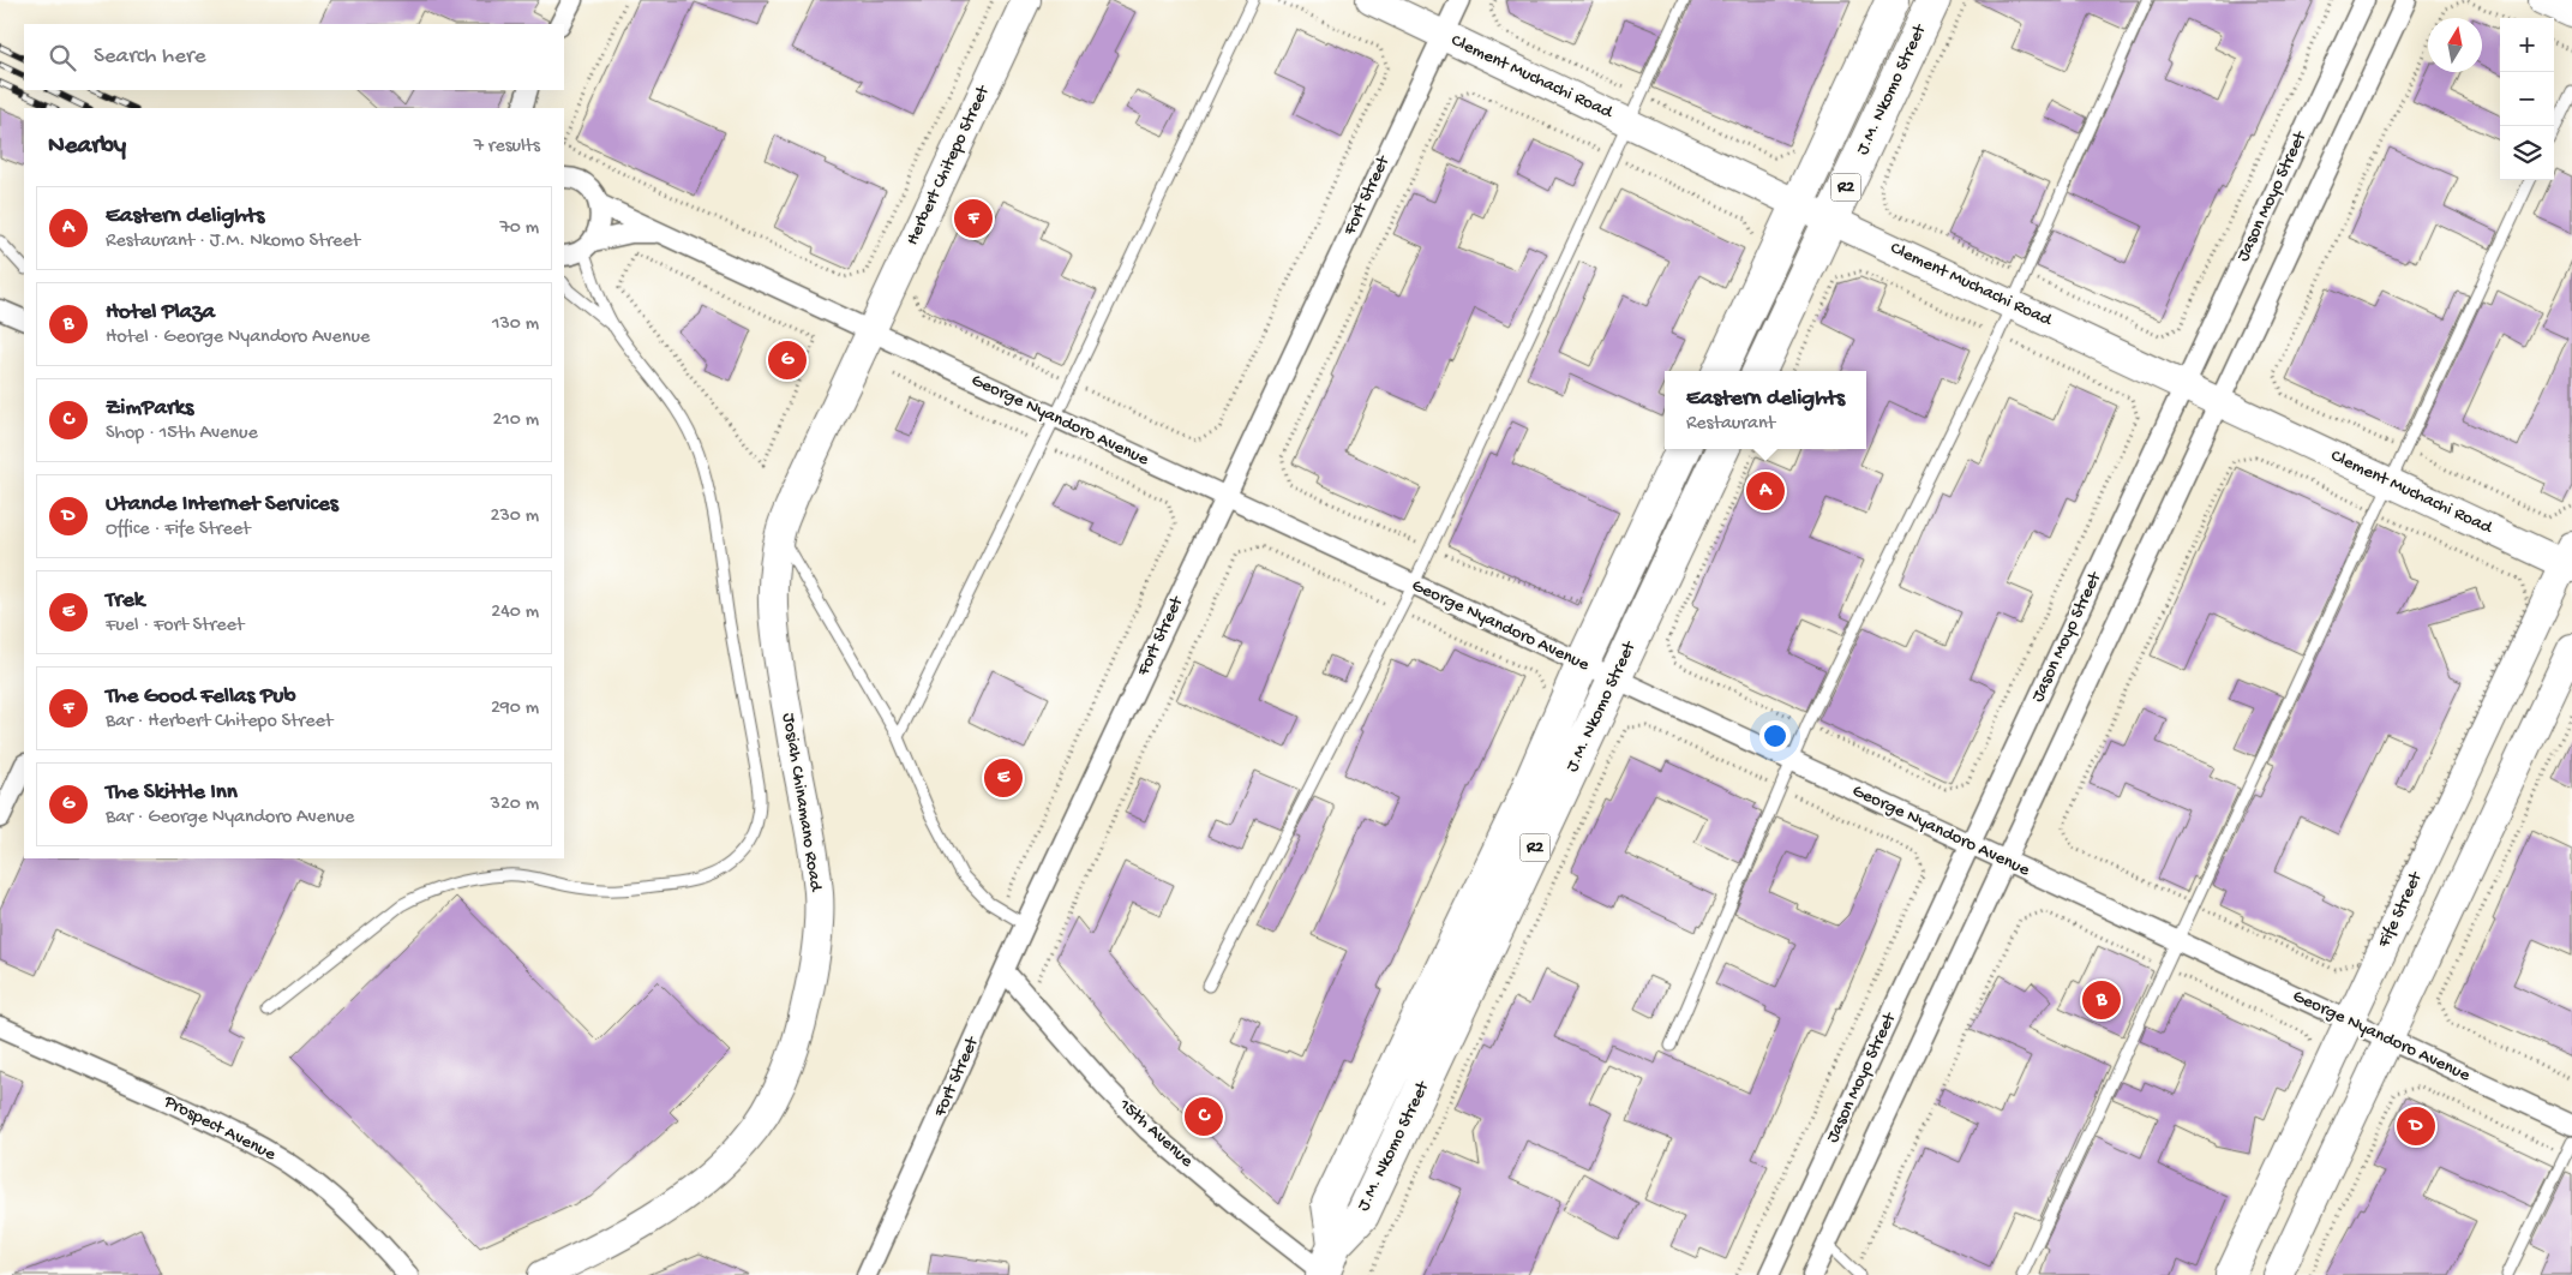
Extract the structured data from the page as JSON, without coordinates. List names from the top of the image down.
{
  "streets": {
    "highway": ["J.M. Nkomo Street", "R2"],
    "street": [
      "Clement Muchachi Road",
      "Herbert Chitepo Street",
      "Fort Street",
      "Jason Moyo Street",
      "George Nyandoro Avenue",
      "Josiah Chinamano Road",
      "Fife Street",
      "Prospect Avenue",
      "15th Avenue"
    ]
  },
  "crossings": [
    ["Clement Muchachi Road", "J.M. Nkomo Street"],
    ["Clement Muchachi Road", "Fort Street"],
    ["Clement Muchachi Road", "Jason Moyo Street"],
    ["Clement Muchachi Road", "Fife Street"],
    ["J.M. Nkomo Street", "R2"],
    ["J.M. Nkomo Street", "George Nyandoro Avenue"],
    ["Herbert Chitepo Street", "George Nyandoro Avenue"],
    ["Herbert Chitepo Street", "Josiah Chinamano Road"],
    ["R2", "15th Avenue"],
    ["Fort Street", "George Nyandoro Avenue"],
    ["Fort Street", "15th Avenue"],
    ["Jason Moyo Street", "George Nyandoro Avenue"],
    ["George Nyandoro Avenue", "Josiah Chinamano Road"],
    ["George Nyandoro Avenue", "Fife Street"]
  ],
  "north": "top",
  "page": {
    "map_buttons": ["+", "−"],
    "search": "Search here",
    "heading": ["Nearby", "7 results"],
    "list": [
      {
        "mark": "A",
        "name": "Eastern delights",
        "note": "Restaurant · J.M. Nkomo Street",
        "value": "70 m"
      },
      {
        "mark": "B",
        "name": "Hotel Plaza",
        "note": "Hotel · George Nyandoro Avenue",
        "value": "130 m"
      },
      {
        "mark": "C",
        "name": "ZimParks",
        "note": "Shop · 15th Avenue",
        "value": "210 m"
      },
      {
        "mark": "D",
        "name": "Utande Internet Services",
        "note": "Office · Fife Street",
        "value": "230 m"
      },
      {
        "mark": "E",
        "name": "Trek",
        "note": "Fuel · Fort Street",
        "value": "240 m"
      },
      {
        "mark": "F",
        "name": "The Good Fellas Pub",
        "note": "Bar · Herbert Chitepo Street",
        "value": "290 m"
      },
      {
        "mark": "G",
        "name": "The Skittle Inn",
        "note": "Bar · George Nyandoro Avenue",
        "value": "320 m"
      }
    ],
    "pins": [
      "F",
      "G",
      "A",
      "E",
      "B",
      "C",
      "D"
    ],
    "popup": ["Eastern delights", "Restaurant"]
  }
}
